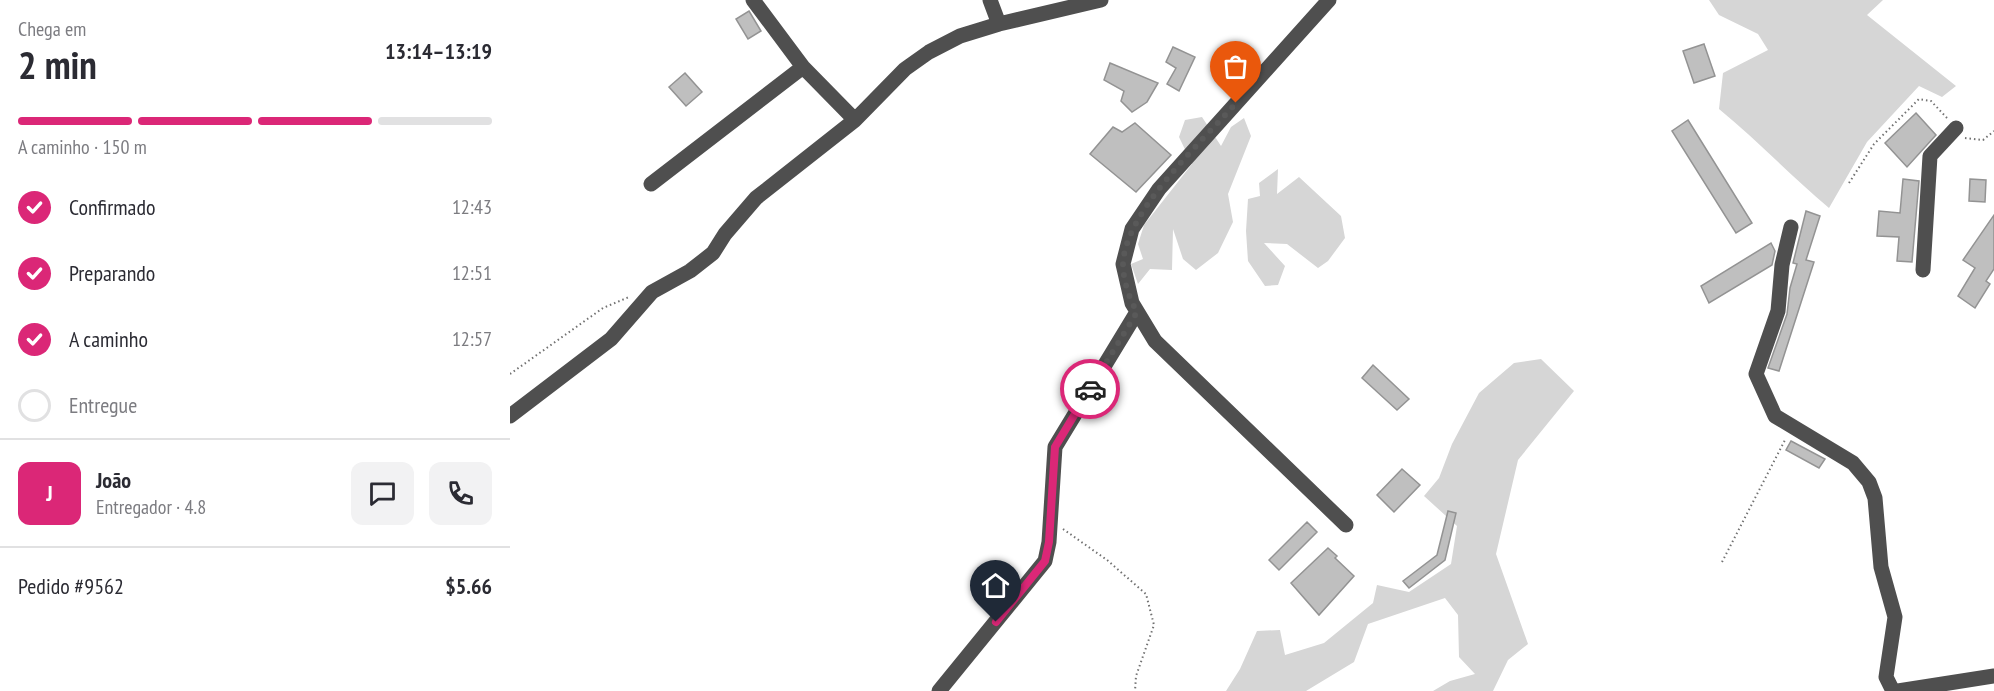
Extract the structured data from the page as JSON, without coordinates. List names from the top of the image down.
{
  "page": {
    "heading": ["2 min", "Chega em", "13:14–13:19"],
    "panel": [
      "João",
      "Entregador · 4.8",
      "Pedido #9562",
      "$5.66"
    ],
    "bar": "A caminho · 150 m",
    "list": [
      ["Confirmado", "12:43"],
      ["Preparando", "12:51"],
      ["A caminho", "12:57"],
      "Entregue"
    ],
    "round": "J"
  }
}
